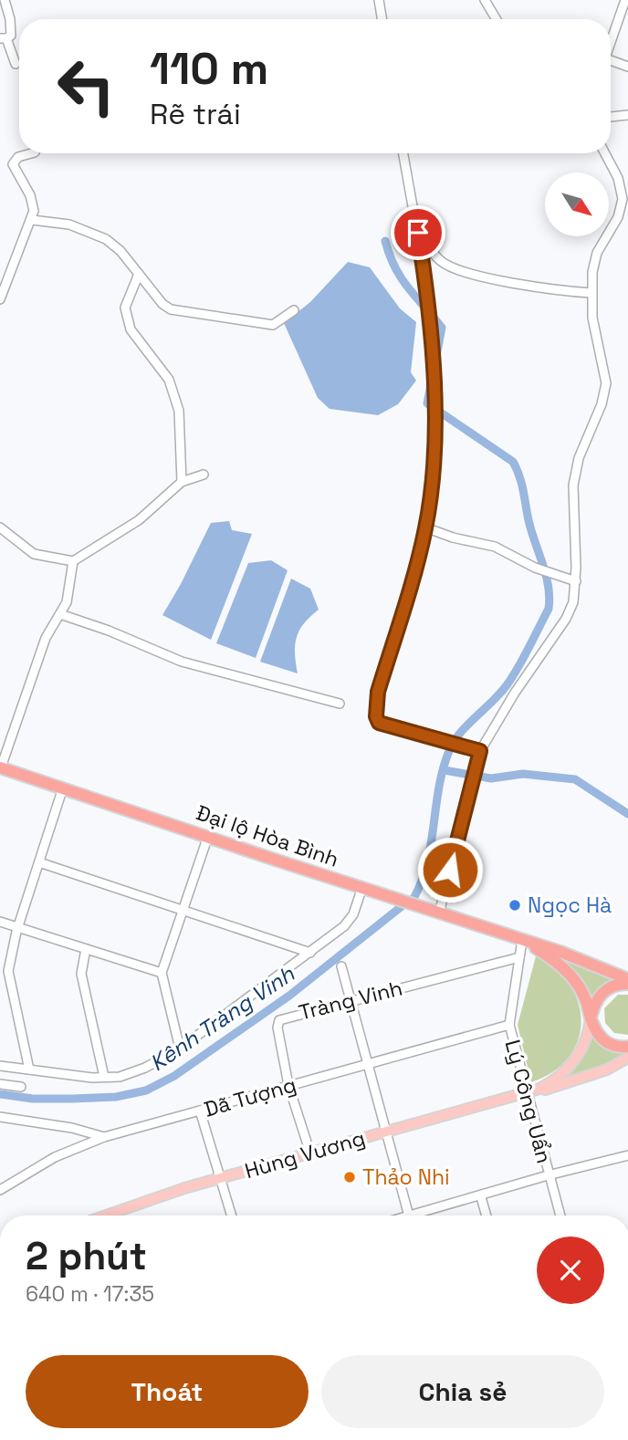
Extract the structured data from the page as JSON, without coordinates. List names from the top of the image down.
{
  "streets": {
    "highway": ["Đại lộ Hòa Bình"],
    "main road": ["Hùng Vương"],
    "street": ["Tràng Vinh", "Dã Tượng", "Lý Công Uẩn"]
  },
  "crossings": [
    ["Đại lộ Hòa Bình", "Lý Công Uẩn"],
    ["Tràng Vinh", "Dã Tượng"],
    ["Tràng Vinh", "Lý Công Uẩn"],
    ["Tràng Vinh", "Hùng Vương"],
    ["Dã Tượng", "Lý Công Uẩn"],
    ["Lý Công Uẩn", "Hùng Vương"]
  ],
  "water": ["Kênh Tràng Vinh"],
  "places": ["Ngọc Hà", "Thảo Nhi"],
  "north": "bottom right",
  "page": {
    "turn": ["110 m", "Rẽ trái"],
    "heading": ["2 phút", "640 m · 17:35"],
    "buttons": ["Thoát", "Chia sẻ"]
  }
}
